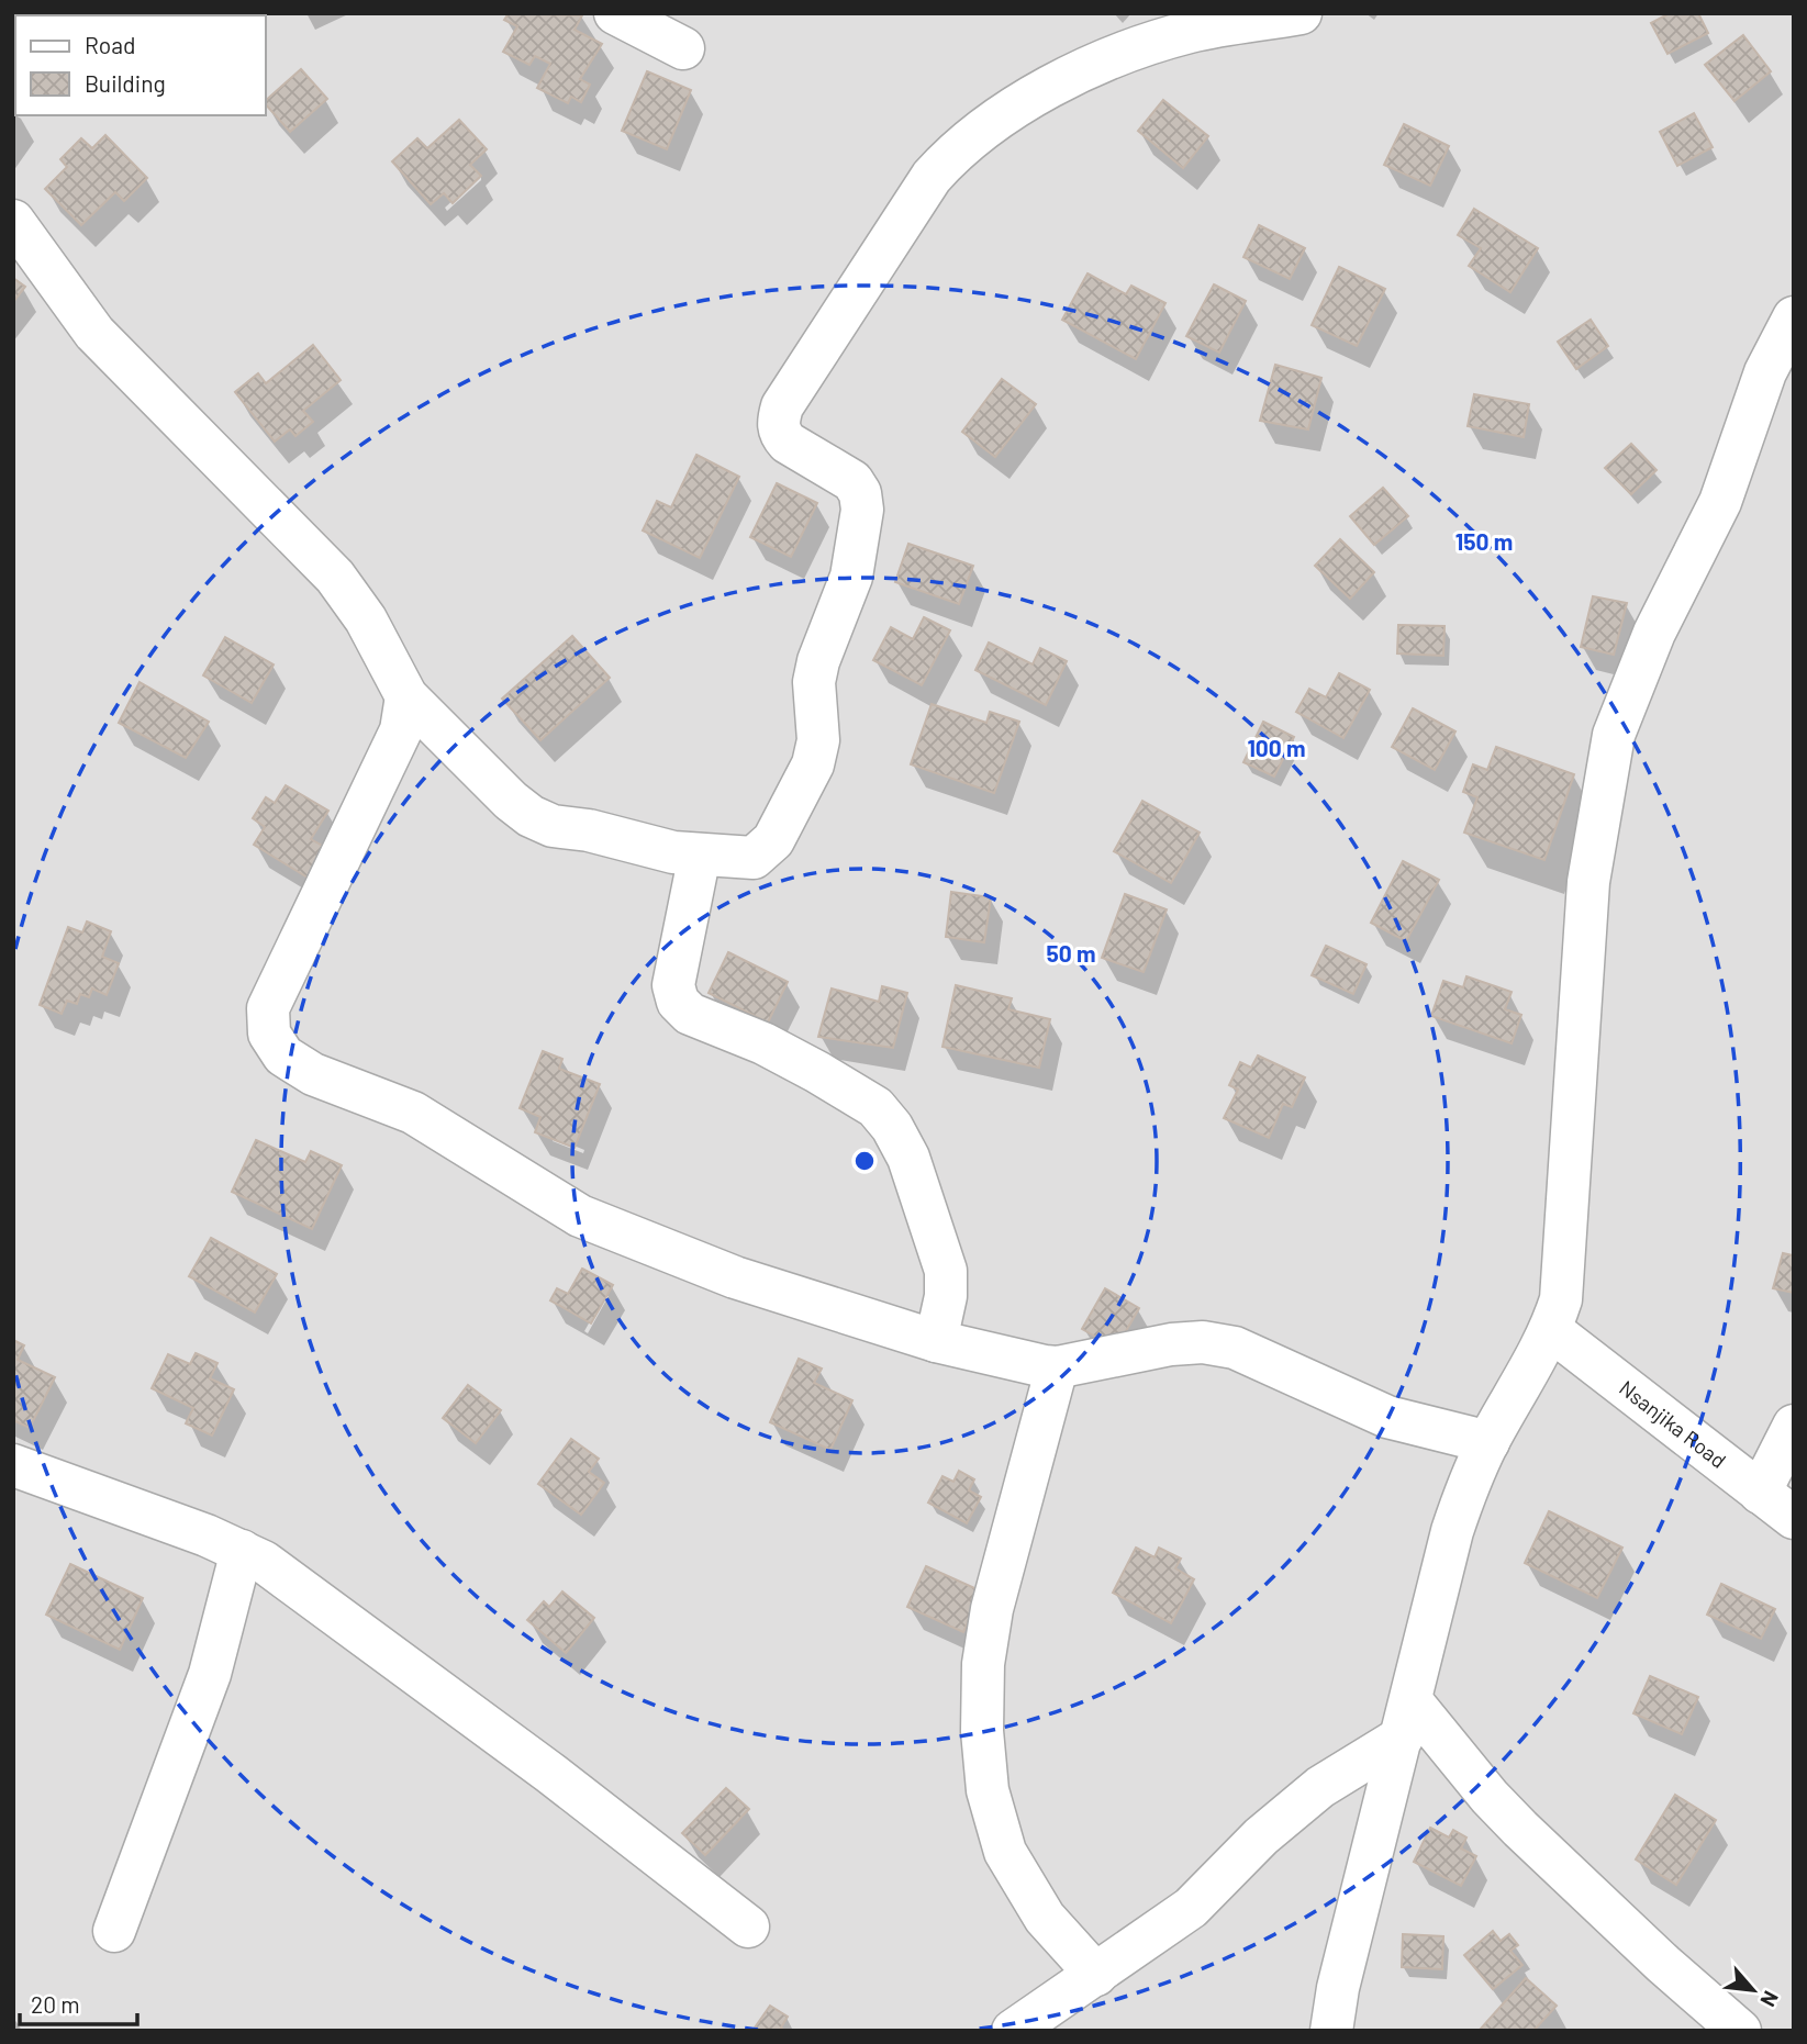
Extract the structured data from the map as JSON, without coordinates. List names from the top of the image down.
{
  "streets": {
    "street": ["Nsanjika Road"]
  },
  "legend": ["Road", "Building"],
  "scale_bar": "20 m",
  "north": "bottom right",
  "rings": ["150 m", "100 m", "50 m"]
}
